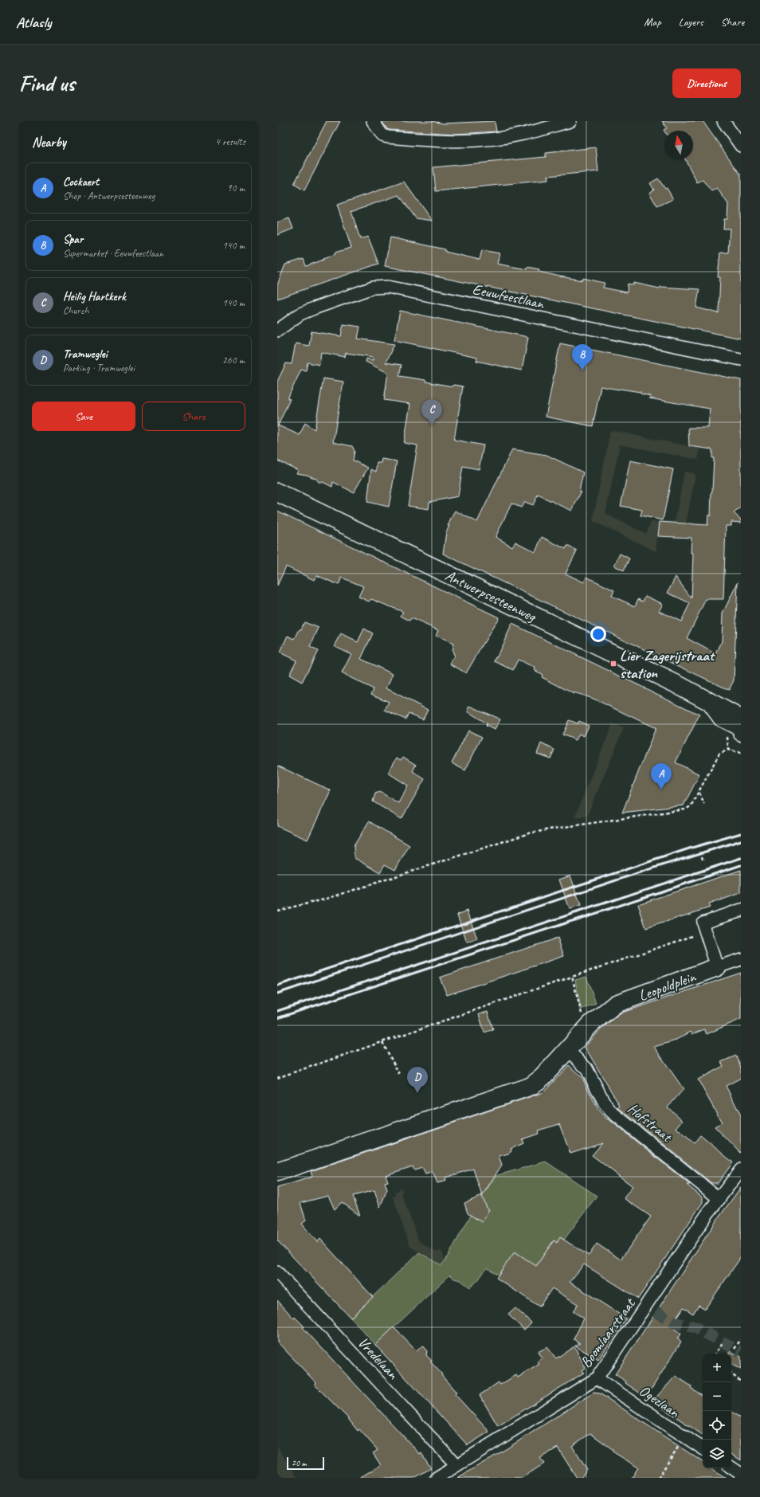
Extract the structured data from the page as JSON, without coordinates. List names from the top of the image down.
{
  "streets": {
    "street": [
      "Eeuwfeestlaan",
      "Antwerpsesteenweg",
      "Leopoldplein",
      "Hofstraat",
      "Boomlaarstraat",
      "Vredelaan",
      "Ogezlaan"
    ]
  },
  "crossings": [
    ["Hofstraat", "Boomlaarstraat"],
    ["Boomlaarstraat", "Vredelaan"],
    ["Boomlaarstraat", "Ogezlaan"]
  ],
  "places": {
    "transit": ["Lier Zagerijstraat station"]
  },
  "scale_bar": "20 m",
  "north": "top",
  "page": {
    "header": "Atlasly",
    "nav": ["Map", "Layers", "Share"],
    "buttons": [
      "Directions",
      ["Save", "Share"]
    ],
    "title": "Find us",
    "heading": ["Nearby", "4 results"],
    "list": [
      {
        "mark": "A",
        "name": "Cockaert",
        "note": "Shop · Antwerpsesteenweg",
        "value": "90 m"
      },
      {
        "mark": "B",
        "name": "Spar",
        "note": "Supermarket · Eeuwfeestlaan",
        "value": "140 m"
      },
      {
        "mark": "C",
        "name": "Heilig Hartkerk",
        "note": "Church",
        "value": "140 m"
      },
      {
        "mark": "D",
        "name": "Tramweglei",
        "note": "Parking · Tramweglei",
        "value": "260 m"
      }
    ],
    "pins": [
      "B",
      "C",
      "A",
      "D"
    ],
    "map_buttons": ["+", "−"],
    "scale": "20 m"
  }
}
